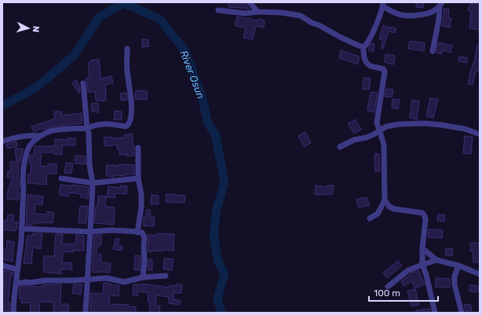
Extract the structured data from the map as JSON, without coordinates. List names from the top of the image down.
{
  "water": ["River Osun"],
  "scale_bar": "100 m",
  "north": "right"
}
